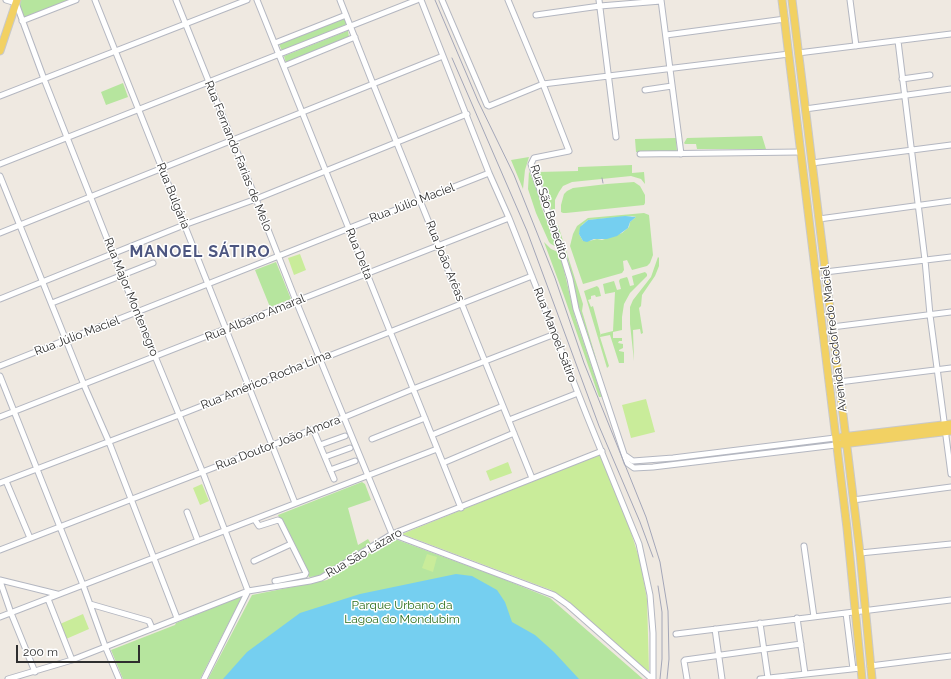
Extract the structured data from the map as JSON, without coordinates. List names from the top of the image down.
{
  "streets": {
    "main road": ["Avenida Godofredo Maciel"],
    "street": [
      "Rua Fernando Farias de Melo",
      "Rua Bulgária",
      "Rua Júlio Maciel",
      "Rua São Benedito",
      "Rua Delta",
      "Rua João Arêas",
      "Rua Major Montenegro",
      "Rua Albano Amaral",
      "Rua Manoel Sátiro",
      "Rua Américo Rocha Lima",
      "Rua Doutor João Amora",
      "Rua São Lázaro"
    ]
  },
  "crossings": [
    ["Rua Fernando Farias de Melo", "Rua Júlio Maciel"],
    ["Rua Fernando Farias de Melo", "Rua Albano Amaral"],
    ["Rua Fernando Farias de Melo", "Rua Américo Rocha Lima"],
    ["Rua Fernando Farias de Melo", "Rua Doutor João Amora"],
    ["Rua Fernando Farias de Melo", "Rua São Lázaro"],
    ["Rua Bulgária", "Rua Júlio Maciel"],
    ["Rua Bulgária", "Rua Albano Amaral"],
    ["Rua Bulgária", "Rua Américo Rocha Lima"],
    ["Rua Bulgária", "Rua Doutor João Amora"],
    ["Rua Júlio Maciel", "Rua Delta"],
    ["Rua Júlio Maciel", "Rua João Arêas"],
    ["Rua Júlio Maciel", "Rua Major Montenegro"],
    ["Rua Júlio Maciel", "Rua Manoel Sátiro"],
    ["Rua Delta", "Rua Albano Amaral"],
    ["Rua Delta", "Rua Américo Rocha Lima"],
    ["Rua Delta", "Rua Doutor João Amora"],
    ["Rua Delta", "Rua São Lázaro"],
    ["Rua João Arêas", "Rua Albano Amaral"],
    ["Rua João Arêas", "Rua Américo Rocha Lima"],
    ["Rua João Arêas", "Rua Doutor João Amora"],
    ["Rua João Arêas", "Rua São Lázaro"],
    ["Rua Major Montenegro", "Rua Albano Amaral"],
    ["Rua Major Montenegro", "Rua Américo Rocha Lima"],
    ["Rua Major Montenegro", "Rua Doutor João Amora"],
    ["Rua Major Montenegro", "Rua São Lázaro"],
    ["Rua Albano Amaral", "Rua Manoel Sátiro"],
    ["Rua Manoel Sátiro", "Rua Américo Rocha Lima"],
    ["Rua Manoel Sátiro", "Rua Doutor João Amora"],
    ["Rua Manoel Sátiro", "Rua São Lázaro"]
  ],
  "districts": ["MANOEL SÁTIRO"],
  "parks": ["Parque Urbano da Lagoa do Mondubim"],
  "scale_bar": "200 m"
}
